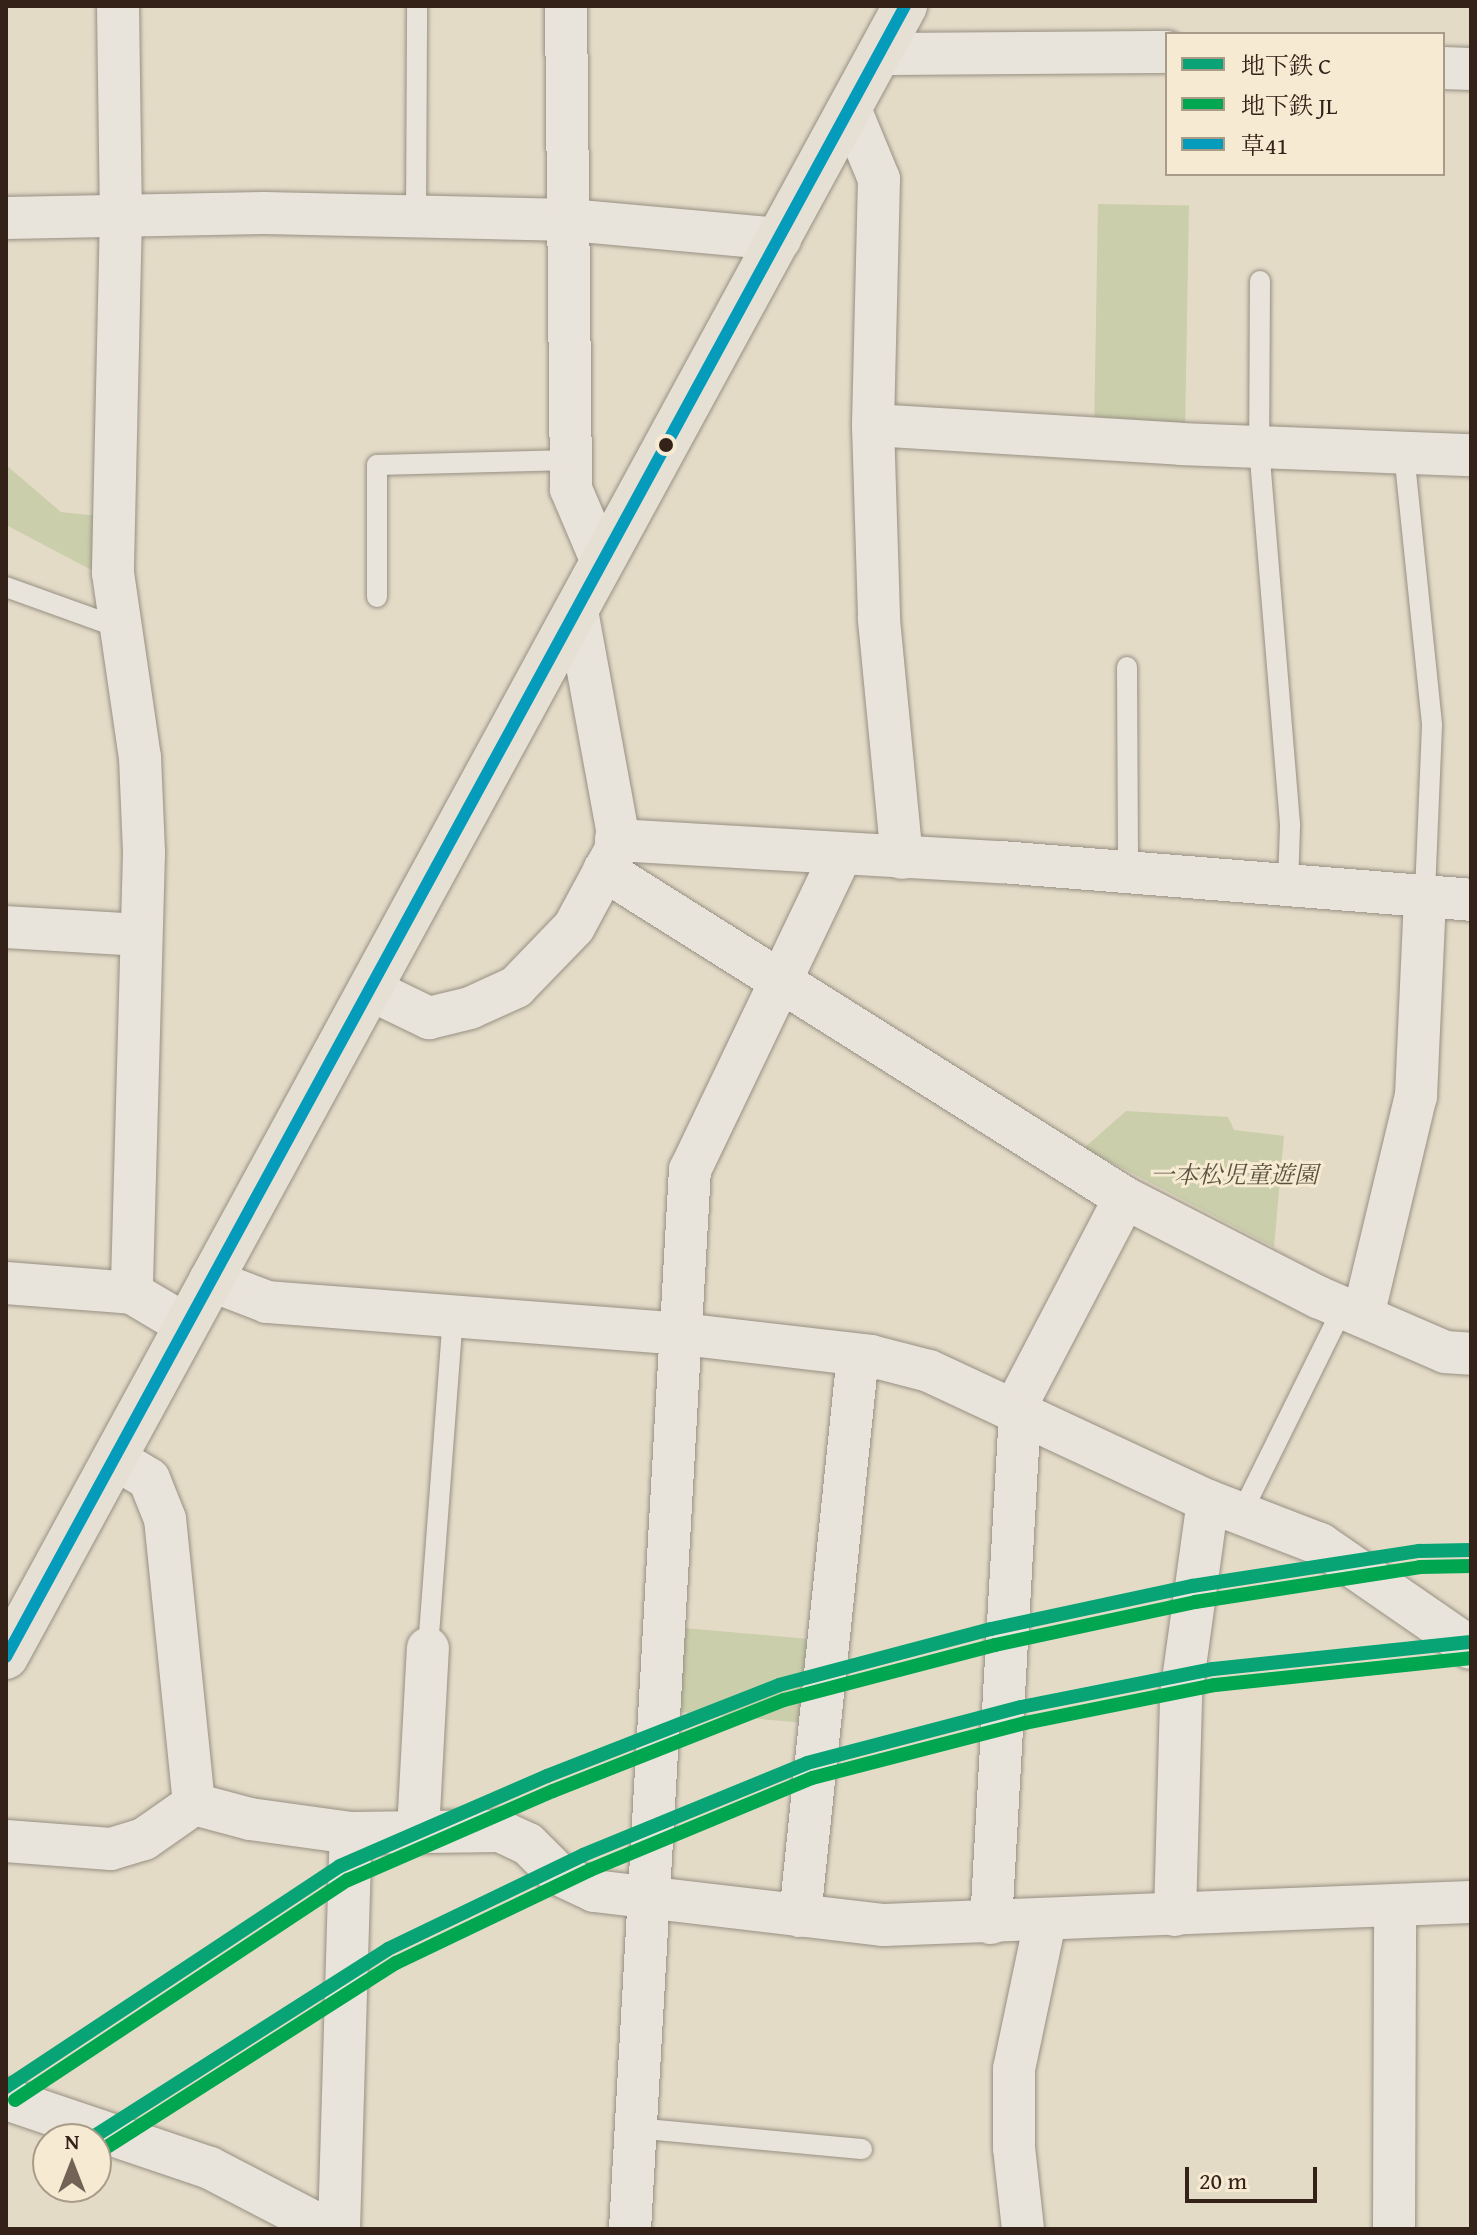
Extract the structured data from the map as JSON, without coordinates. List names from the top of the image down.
{
  "parks": ["一本松児童遊園"],
  "lines": ["transit line 草41", "metro line C", "metro line JL"],
  "legend": ["地下鉄 C", "地下鉄 JL", "草41"],
  "scale_bar": "20 m",
  "north": "top"
}
